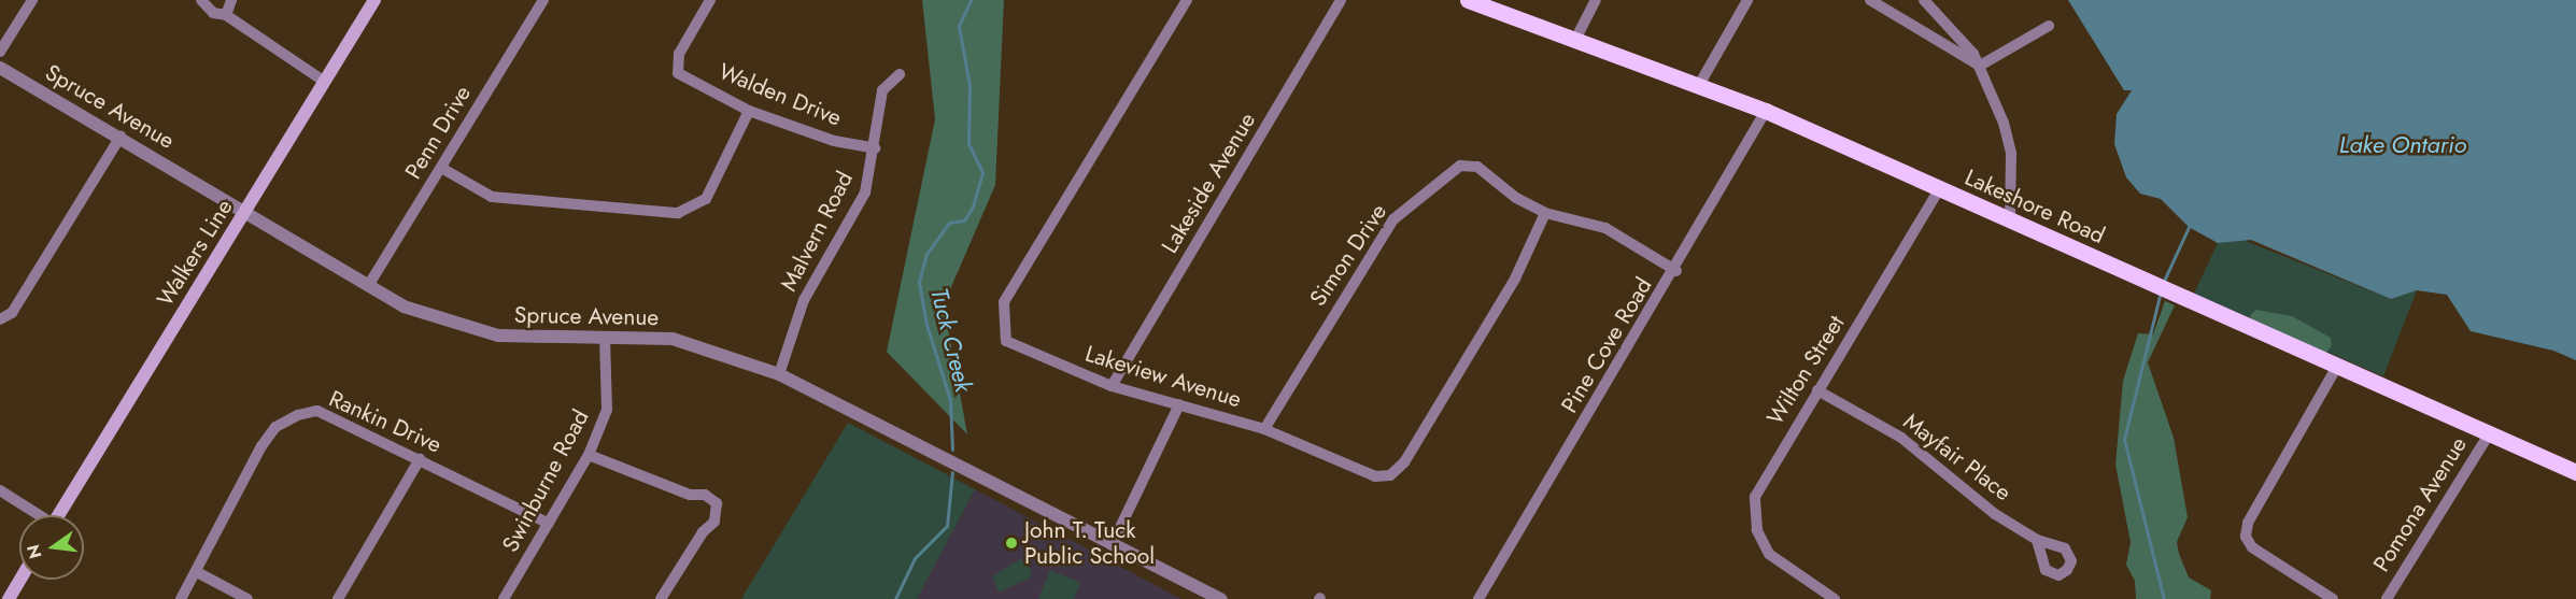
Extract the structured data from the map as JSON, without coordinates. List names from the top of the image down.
{
  "streets": {
    "main road": ["Lakeshore Road", "Walkers Line"],
    "street": [
      "Walden Drive",
      "Spruce Avenue",
      "Penn Drive",
      "Lakeside Avenue",
      "Malvern Road",
      "Simon Drive",
      "Pine Cove Road",
      "Wilton Street",
      "Lakeview Avenue",
      "Rankin Drive",
      "Mayfair Place",
      "Swinburne Road",
      "Pomona Avenue"
    ]
  },
  "crossings": [
    ["Walden Drive", "Malvern Road"],
    ["Spruce Avenue", "Penn Drive"],
    ["Spruce Avenue", "Malvern Road"],
    ["Spruce Avenue", "Walkers Line"],
    ["Spruce Avenue", "Swinburne Road"],
    ["Lakeside Avenue", "Lakeview Avenue"],
    ["Lakeshore Road", "Pine Cove Road"],
    ["Lakeshore Road", "Wilton Street"],
    ["Lakeshore Road", "Pomona Avenue"],
    ["Simon Drive", "Pine Cove Road"],
    ["Simon Drive", "Lakeview Avenue"],
    ["Wilton Street", "Mayfair Place"],
    ["Rankin Drive", "Swinburne Road"]
  ],
  "water": ["Lake Ontario", "Tuck Creek"],
  "places": ["John T. Tuck Public School"],
  "north": "left"
}
